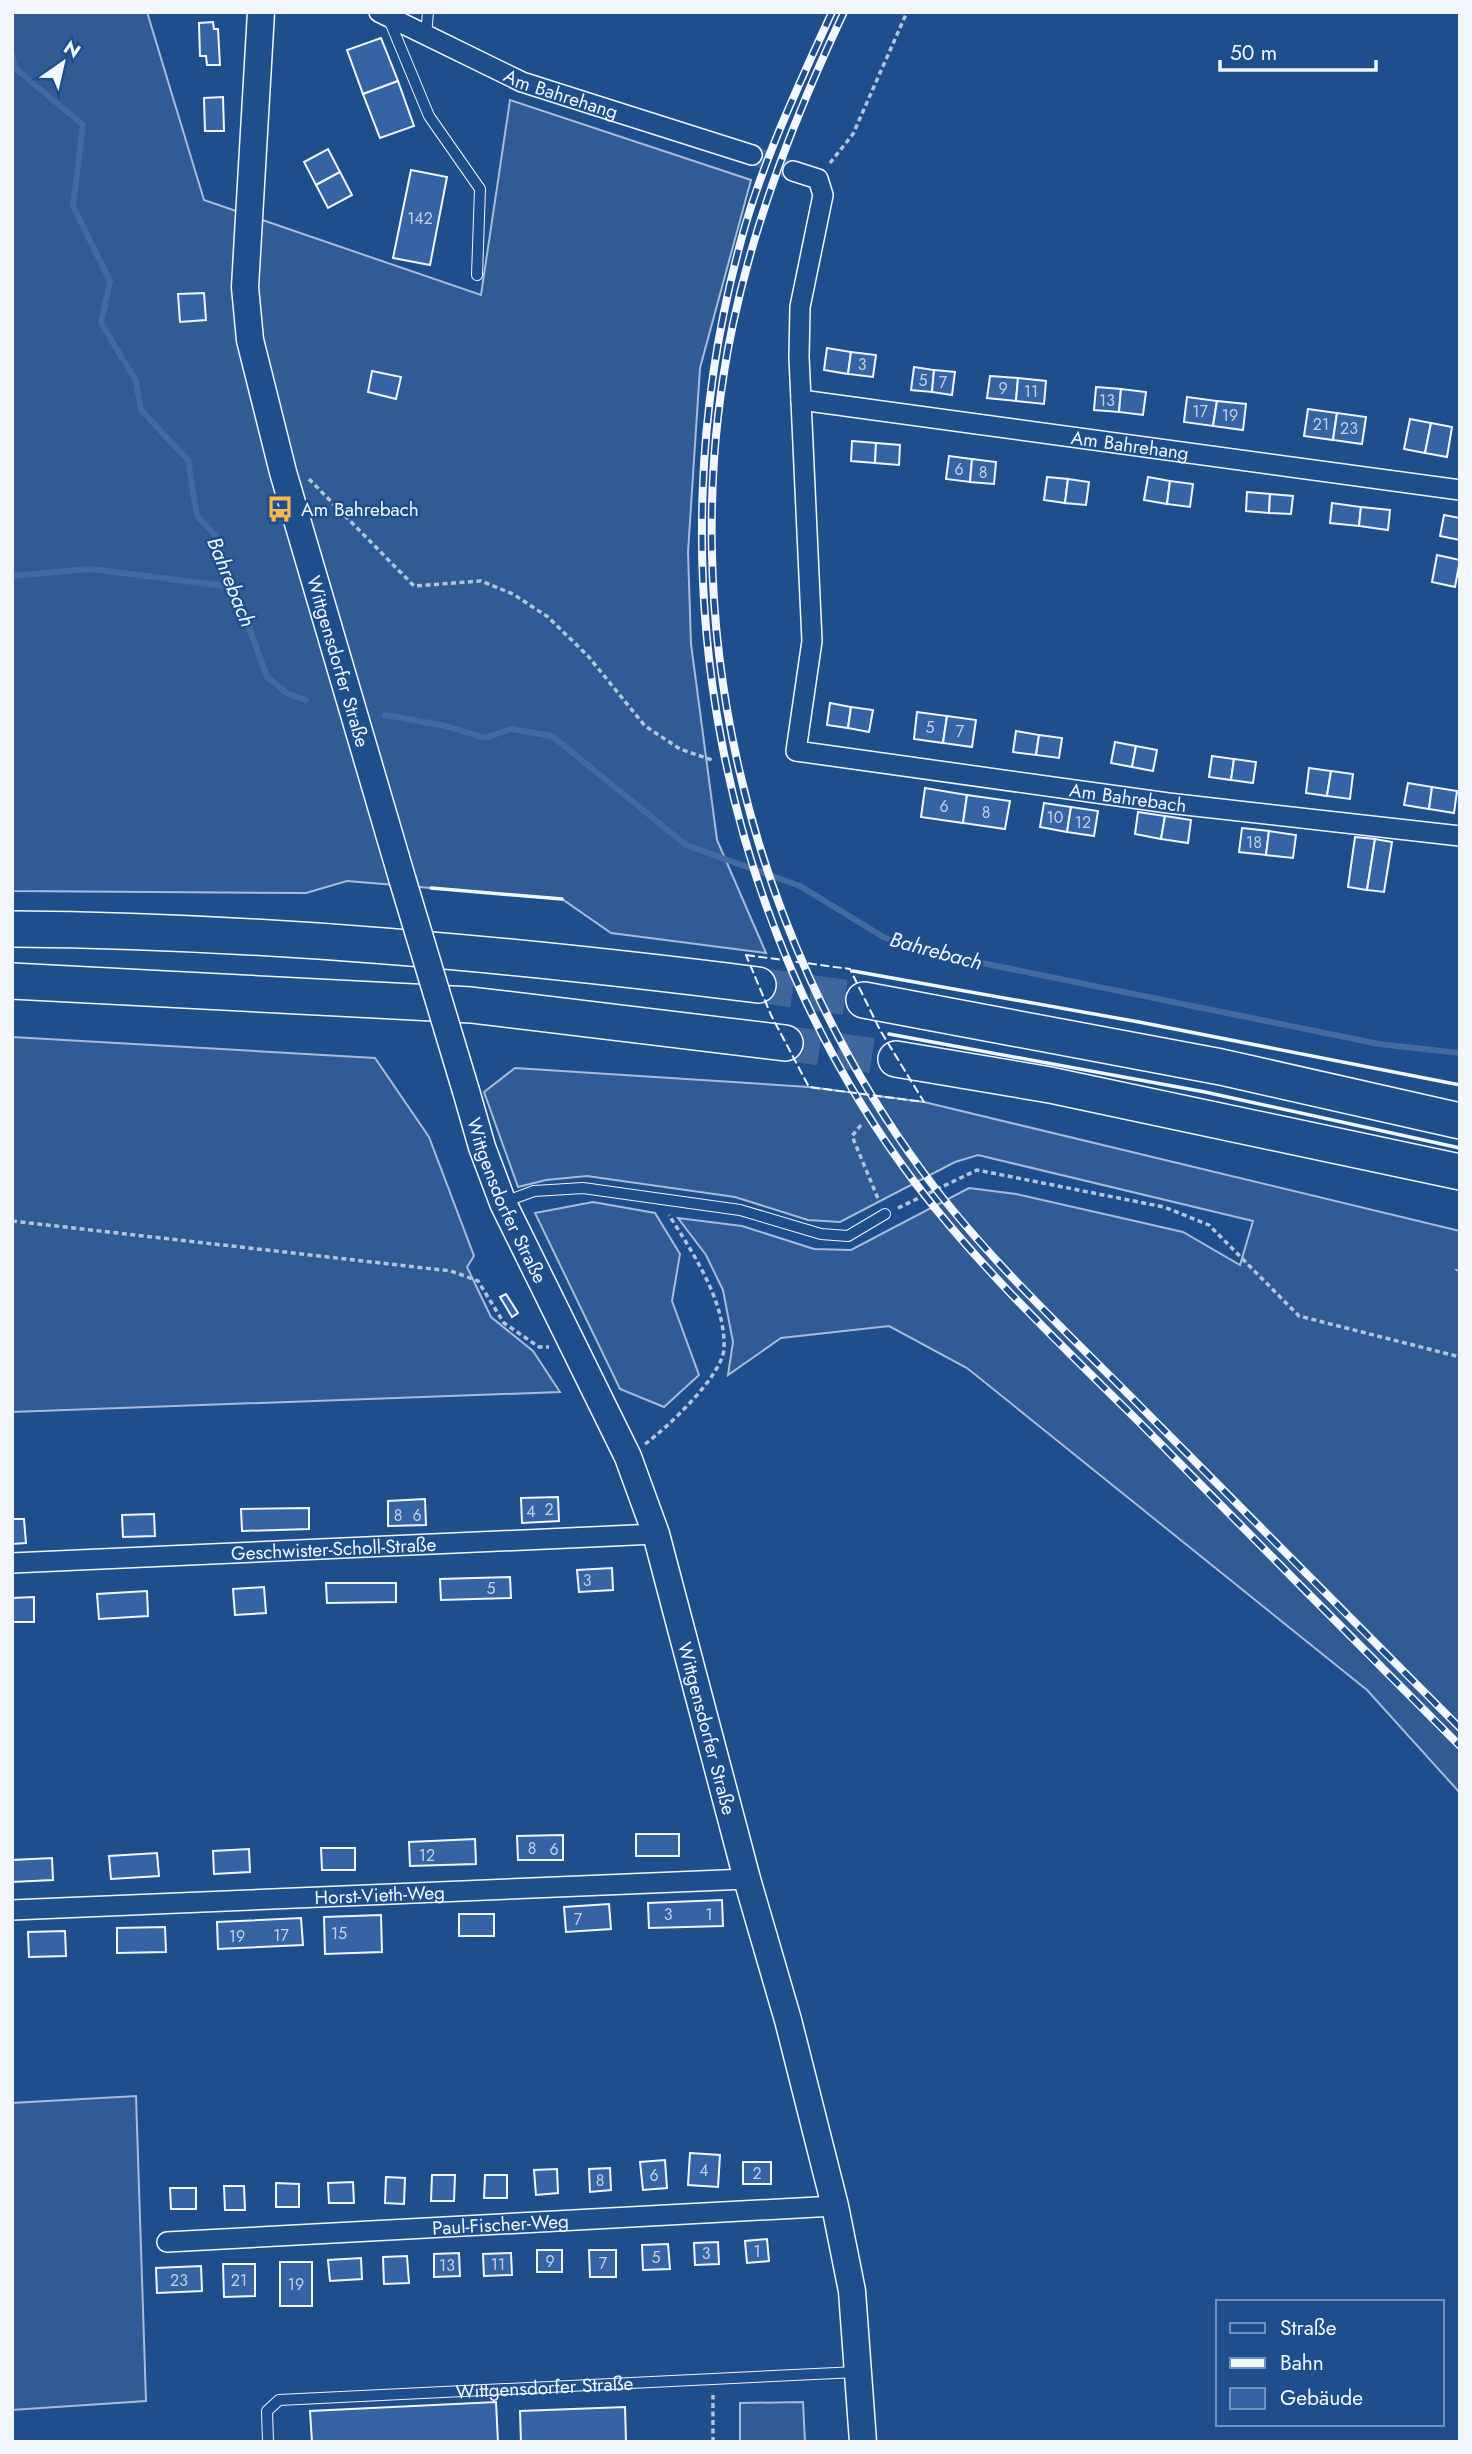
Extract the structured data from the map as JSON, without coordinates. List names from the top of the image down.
{
  "streets": {
    "street": [
      "Am Bahrehang",
      "Wittgensdorfer Straße",
      "Am Bahrebach",
      "Geschwister-Scholl-Straße",
      "Horst-Vieth-Weg",
      "Paul-Fischer-Weg"
    ]
  },
  "crossings": [
    ["Am Bahrehang", "Am Bahrebach"],
    ["Wittgensdorfer Straße", "Geschwister-Scholl-Straße"],
    ["Wittgensdorfer Straße", "Horst-Vieth-Weg"],
    ["Wittgensdorfer Straße", "Paul-Fischer-Weg"]
  ],
  "water": ["Bahrebach"],
  "places": {
    "bus stop": ["Am Bahrebach"]
  },
  "house_numbers": [
    "142",
    "3",
    "5",
    "7",
    "9",
    "11",
    "13",
    "17",
    "19",
    "21",
    "23",
    "6",
    "8",
    "5",
    "7",
    "6",
    "8",
    "10",
    "12",
    "18",
    "2",
    "4",
    "8",
    "6",
    "3",
    "5",
    "8",
    "6",
    "12",
    "3",
    "1",
    "7",
    "15",
    "17",
    "19",
    "4",
    "2",
    "6",
    "8",
    "1",
    "3",
    "5",
    "9",
    "7",
    "11",
    "13",
    "23",
    "21",
    "19"
  ],
  "legend": ["Straße", "Bahn", "Gebäude"],
  "scale_bar": "50 m",
  "north": "top right"
}
